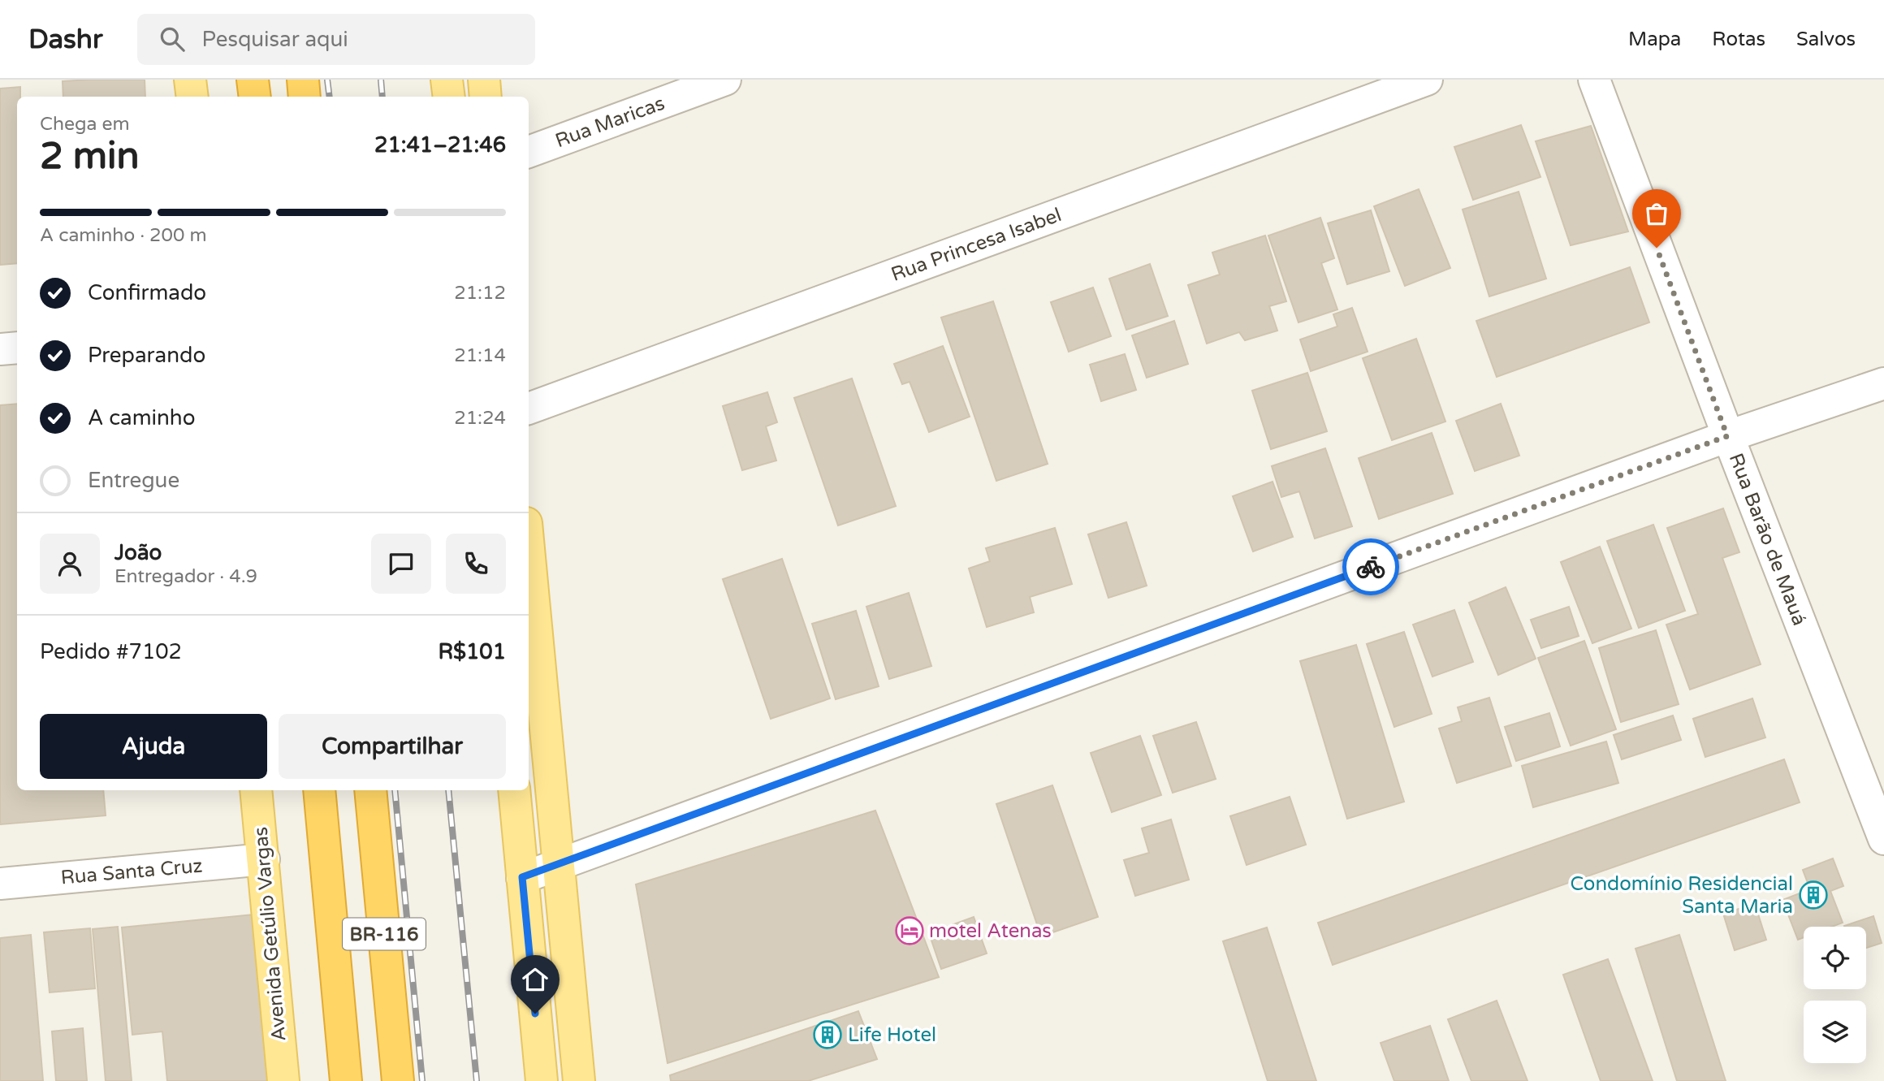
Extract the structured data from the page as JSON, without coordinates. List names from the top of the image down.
{
  "streets": {
    "highway": ["BR-116"],
    "main road": ["Avenida Getúlio Vargas"],
    "street": [
      "Rua Maricas",
      "Rua Princesa Isabel",
      "Rua Barão de Mauá",
      "Rua Santa Cruz"
    ]
  },
  "crossings": [
    ["Rua Santa Cruz", "Avenida Getúlio Vargas"]
  ],
  "places": {
    "building": ["Condomínio Residencial Santa Maria", "Life Hotel"],
    "hotel": ["motel Atenas"]
  },
  "page": {
    "header": "Dashr",
    "search": "Pesquisar aqui",
    "nav": ["Mapa", "Rotas", "Salvos"],
    "heading": ["2 min", "Chega em", "21:41–21:46"],
    "panel": [
      "João",
      "Entregador · 4.9",
      "Pedido #7102",
      "R$101"
    ],
    "bar": "A caminho · 200 m",
    "list": [
      ["Confirmado", "21:12"],
      ["Preparando", "21:14"],
      ["A caminho", "21:24"],
      "Entregue"
    ],
    "buttons": ["Ajuda", "Compartilhar"]
  }
}
